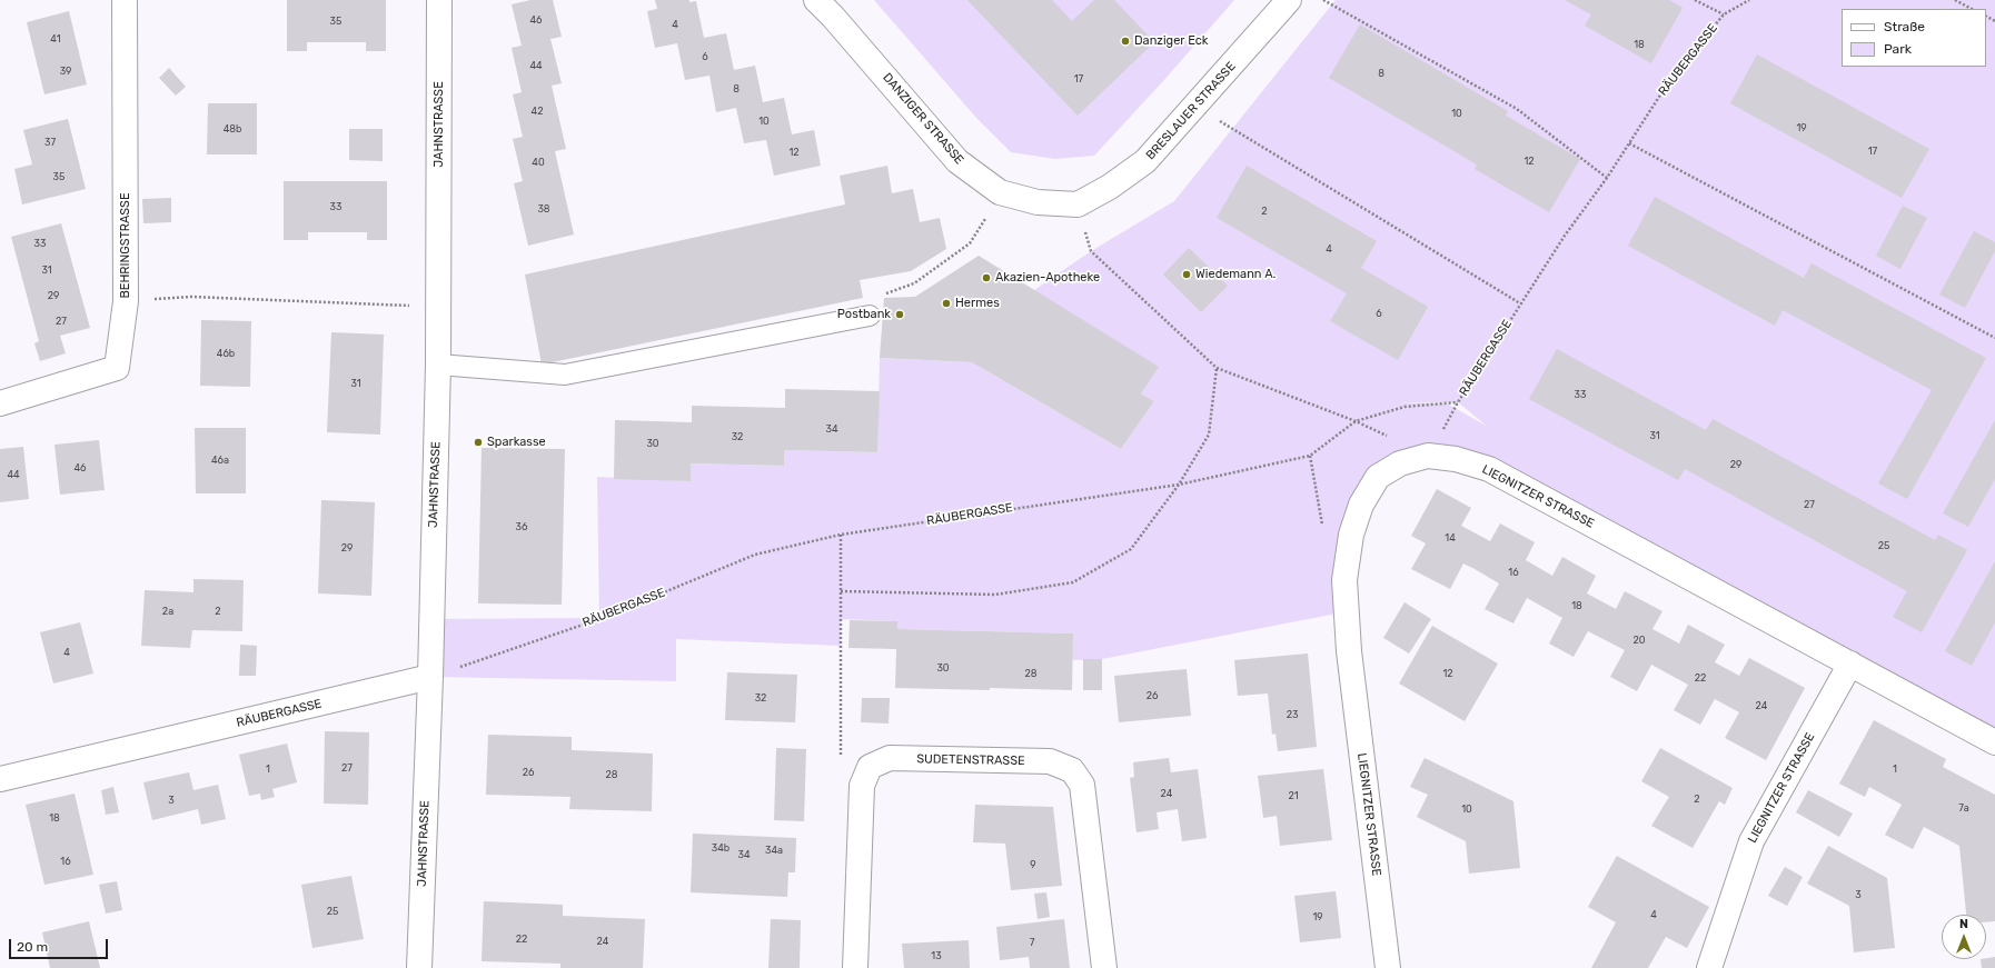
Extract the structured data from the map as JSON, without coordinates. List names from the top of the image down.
{
  "streets": {
    "street": [
      "RÄUBERGASSE",
      "BRESLAUER STRASSE",
      "DANZIGER STRASSE",
      "JAHNSTRASSE",
      "BEHRINGSTRASSE",
      "LIEGNITZER STRASSE",
      "SUDETENSTRASSE"
    ]
  },
  "crossings": [
    ["RÄUBERGASSE", "JAHNSTRASSE"],
    ["BRESLAUER STRASSE", "DANZIGER STRASSE"]
  ],
  "places": [
    "Danziger Eck",
    "Wiedemann A.",
    "Akazien-Apotheke",
    "Hermes",
    "Postbank",
    "Sparkasse"
  ],
  "house_numbers": [
    "46",
    "35",
    "4",
    "41",
    "18",
    "6",
    "44",
    "39",
    "8",
    "17",
    "8",
    "42",
    "10",
    "10",
    "19",
    "48b",
    "37",
    "17",
    "12",
    "12",
    "40",
    "35",
    "33",
    "38",
    "2",
    "33",
    "4",
    "31",
    "29",
    "6",
    "27",
    "46b",
    "31",
    "33",
    "34",
    "31",
    "32",
    "30",
    "46a",
    "29",
    "46",
    "44",
    "27",
    "36",
    "14",
    "25",
    "29",
    "16",
    "18",
    "2a",
    "2",
    "20",
    "4",
    "30",
    "28",
    "12",
    "22",
    "26",
    "32",
    "24",
    "23",
    "27",
    "1",
    "1",
    "26",
    "28",
    "24",
    "21",
    "2",
    "3",
    "7a",
    "10",
    "18",
    "34b",
    "34a",
    "34",
    "16",
    "9",
    "3",
    "25",
    "4",
    "19",
    "22",
    "24",
    "7",
    "13"
  ],
  "legend": ["Straße", "Park"],
  "scale_bar": "20 m",
  "north": "top"
}
